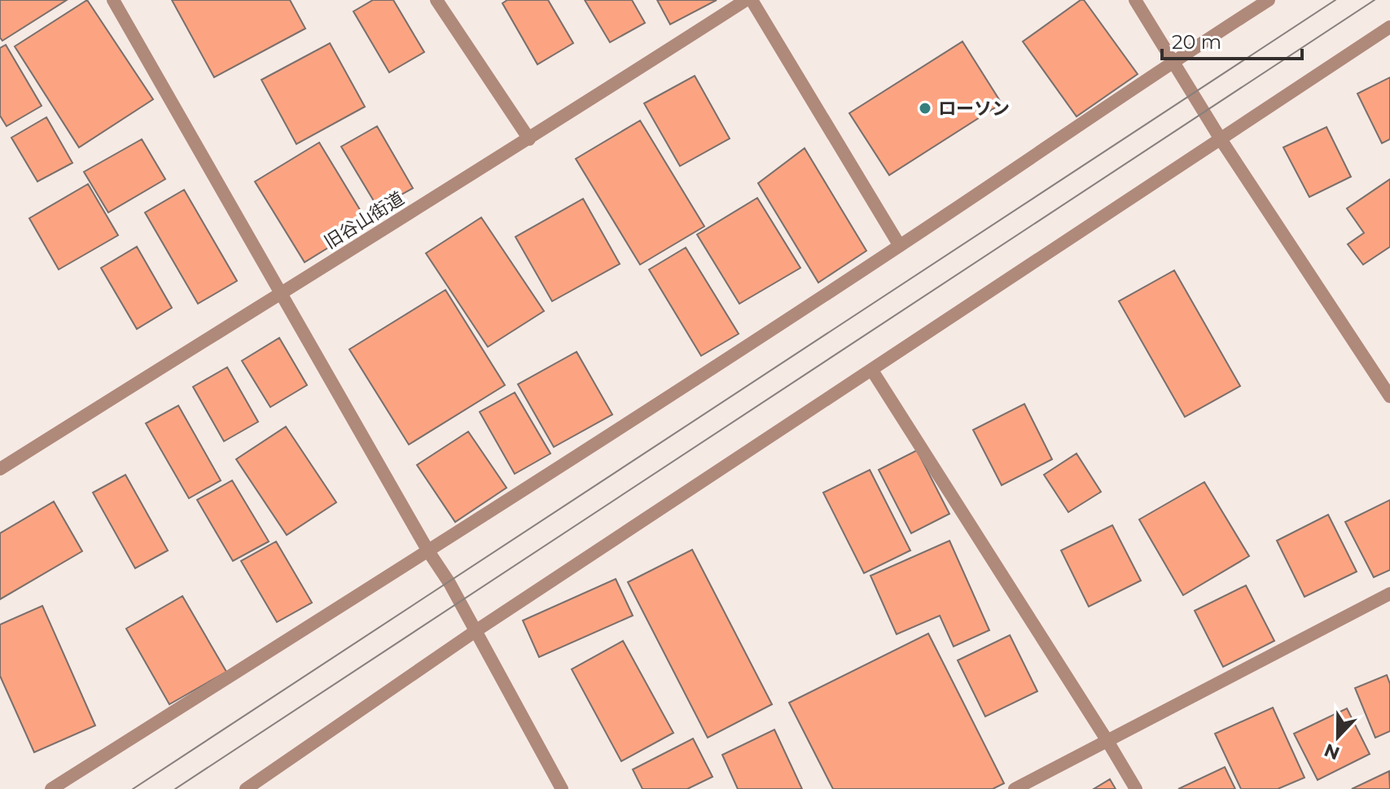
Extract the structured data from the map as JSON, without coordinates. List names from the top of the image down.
{
  "streets": {
    "street": ["旧谷山街道"]
  },
  "places": ["ローソン"],
  "scale_bar": "20 m",
  "north": "bottom"
}
